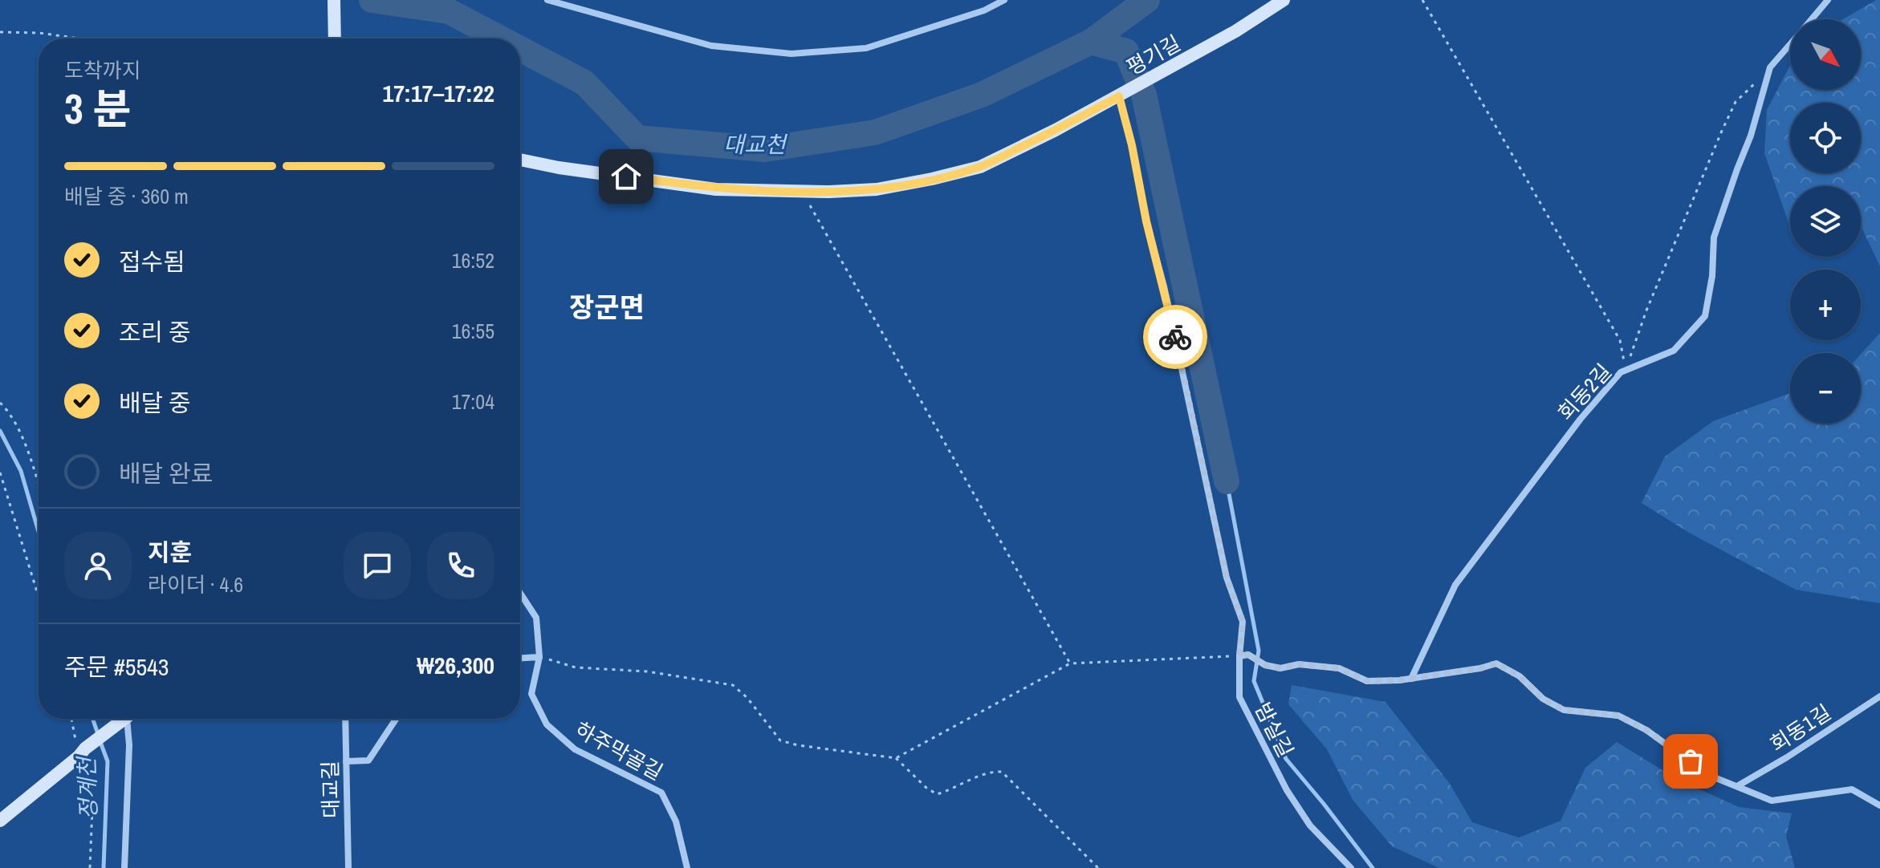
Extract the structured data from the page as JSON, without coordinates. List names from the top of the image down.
{
  "streets": {
    "main road": ["평기길"],
    "street": [
      "회동2길",
      "회동1길",
      "밤실길",
      "하주막골길",
      "대교길"
    ]
  },
  "crossings": [
    ["평기길", "밤실길"]
  ],
  "districts": ["장군면"],
  "water": ["대교천", "정계천"],
  "north": "bottom right",
  "page": {
    "map_buttons": ["+", "−"],
    "heading": ["3 분", "도착까지", "17:17–17:22"],
    "panel": [
      "지훈",
      "라이더 · 4.6",
      "주문 #5543",
      "₩26,300"
    ],
    "bar": "배달 중 · 360 m",
    "list": [
      ["접수됨", "16:52"],
      ["조리 중", "16:55"],
      ["배달 중", "17:04"],
      "배달 완료"
    ]
  }
}
